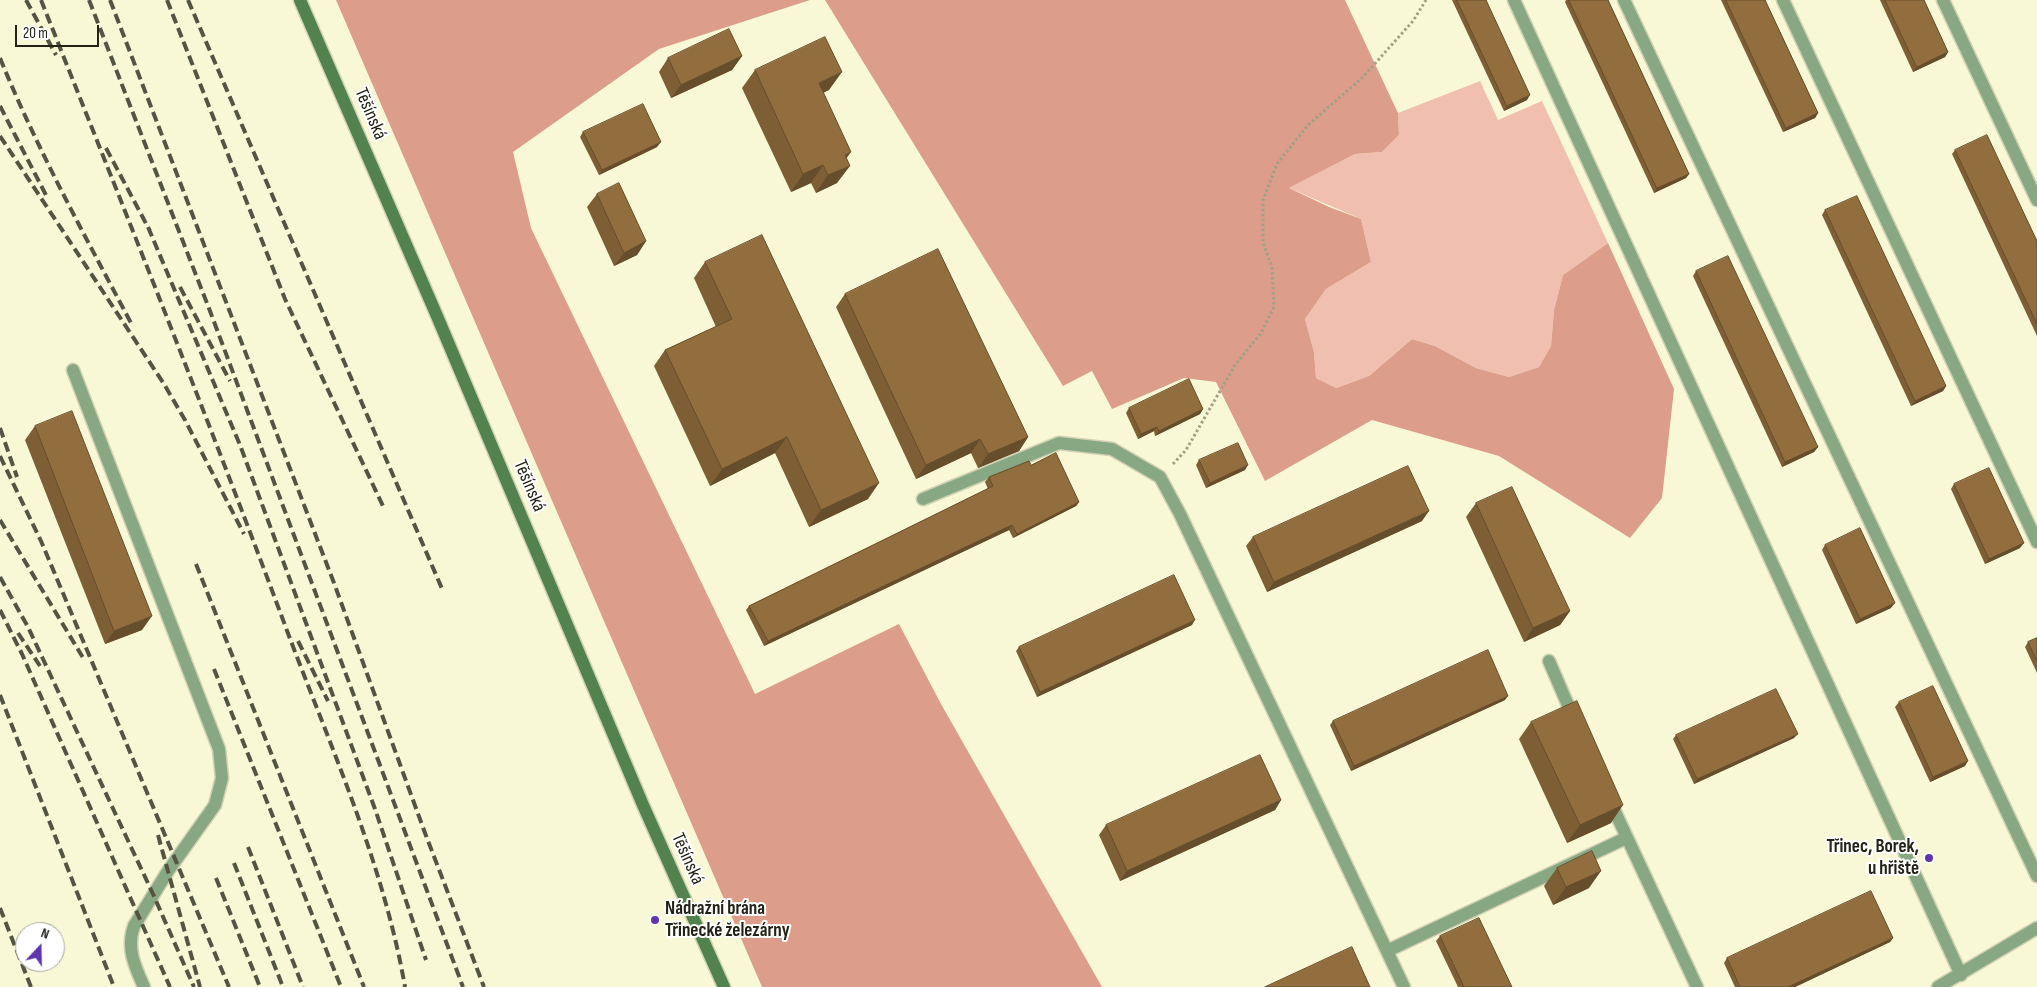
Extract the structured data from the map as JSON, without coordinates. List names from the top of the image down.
{
  "streets": {
    "main road": ["Těšínská"]
  },
  "places": ["Třinec, Borek, u hřiště", "Nádražní brána Třinecké železárny"],
  "scale_bar": "20 m",
  "north": "top"
}
